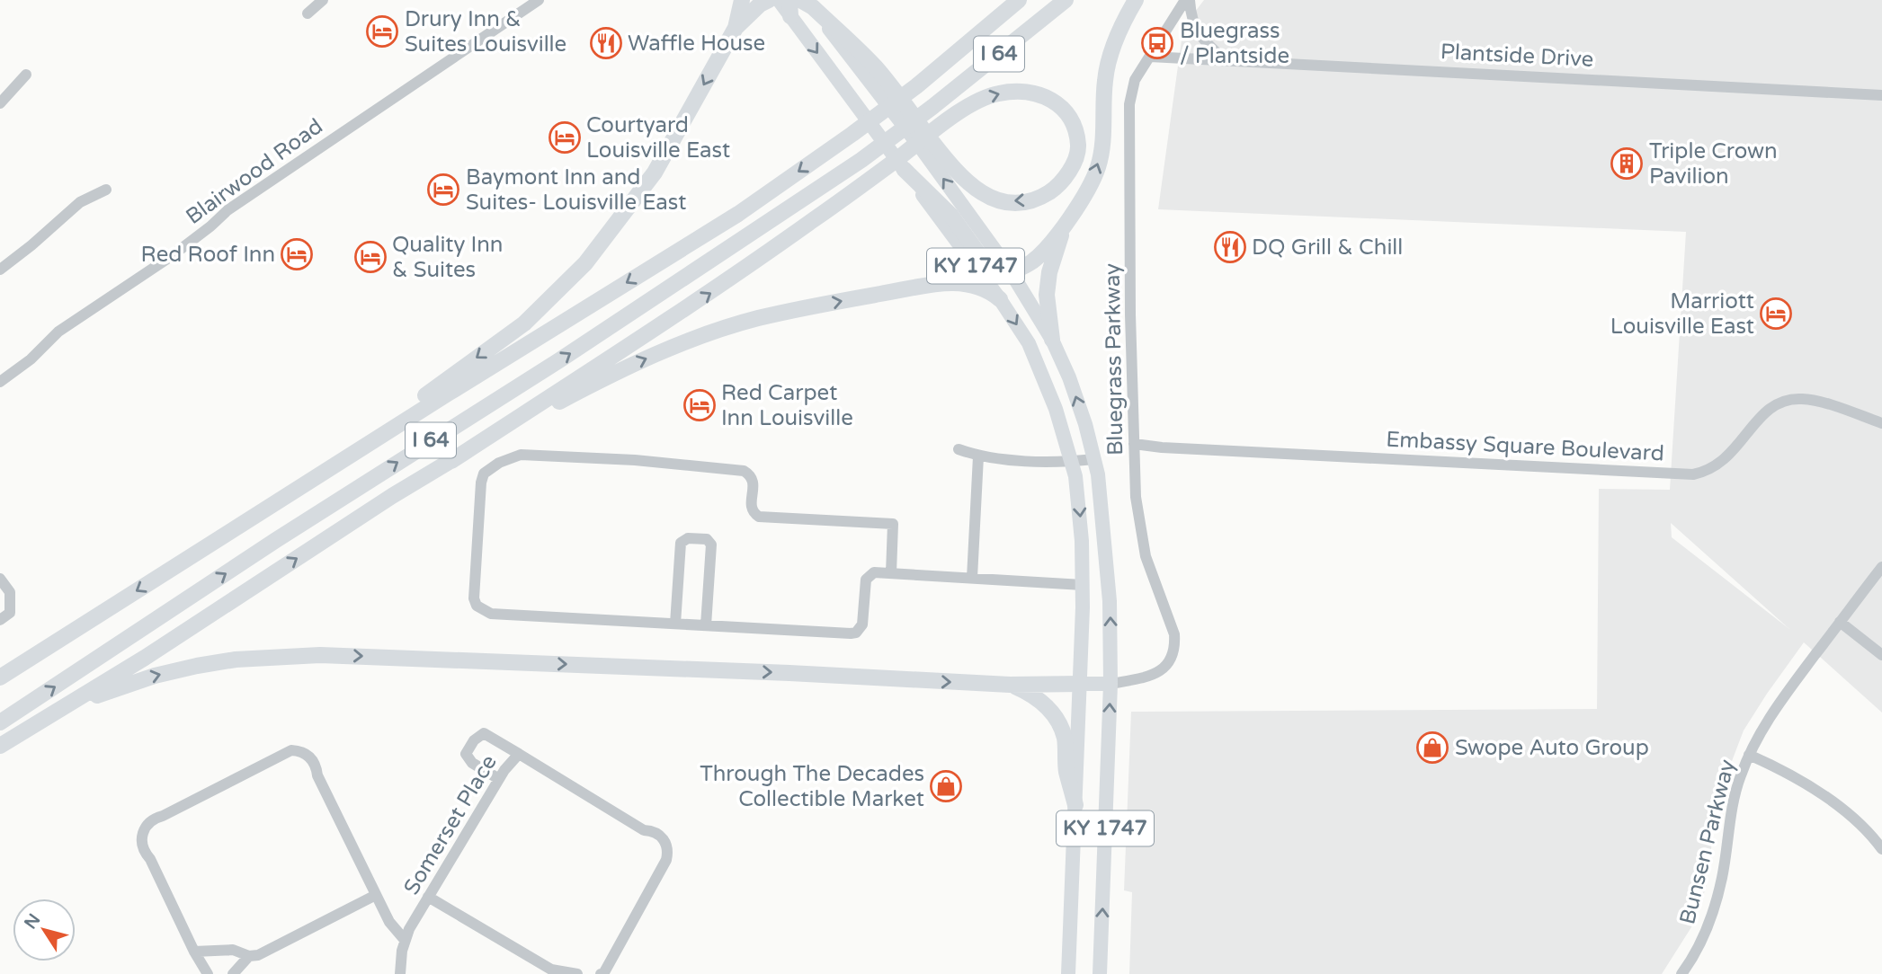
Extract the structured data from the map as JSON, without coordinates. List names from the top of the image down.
{
  "streets": {
    "highway": ["I 64"],
    "main road": ["KY 1747"],
    "street": [
      "Plantside Drive",
      "Blairwood Road",
      "Bluegrass Parkway",
      "Embassy Square Boulevard",
      "Somerset Place",
      "Bunsen Parkway"
    ]
  },
  "crossings": [
    ["Plantside Drive", "Bluegrass Parkway"],
    ["KY 1747", "Bluegrass Parkway"],
    ["Bluegrass Parkway", "Embassy Square Boulevard"]
  ],
  "places": {
    "hotel": [
      "Drury Inn & Suites Louisville",
      "Courtyard Louisville East",
      "Baymont Inn and Suites- Louisville East",
      "Red Roof Inn",
      "Quality Inn & Suites",
      "Marriott Louisville East",
      "Red Carpet Inn Louisville"
    ],
    "restaurant": ["Waffle House", "DQ Grill & Chill"],
    "bus stop": ["Bluegrass / Plantside"],
    "building": ["Triple Crown Pavilion"],
    "shop": ["Swope Auto Group", "Through The Decades Collectible Market"]
  },
  "north": "top left"
}
